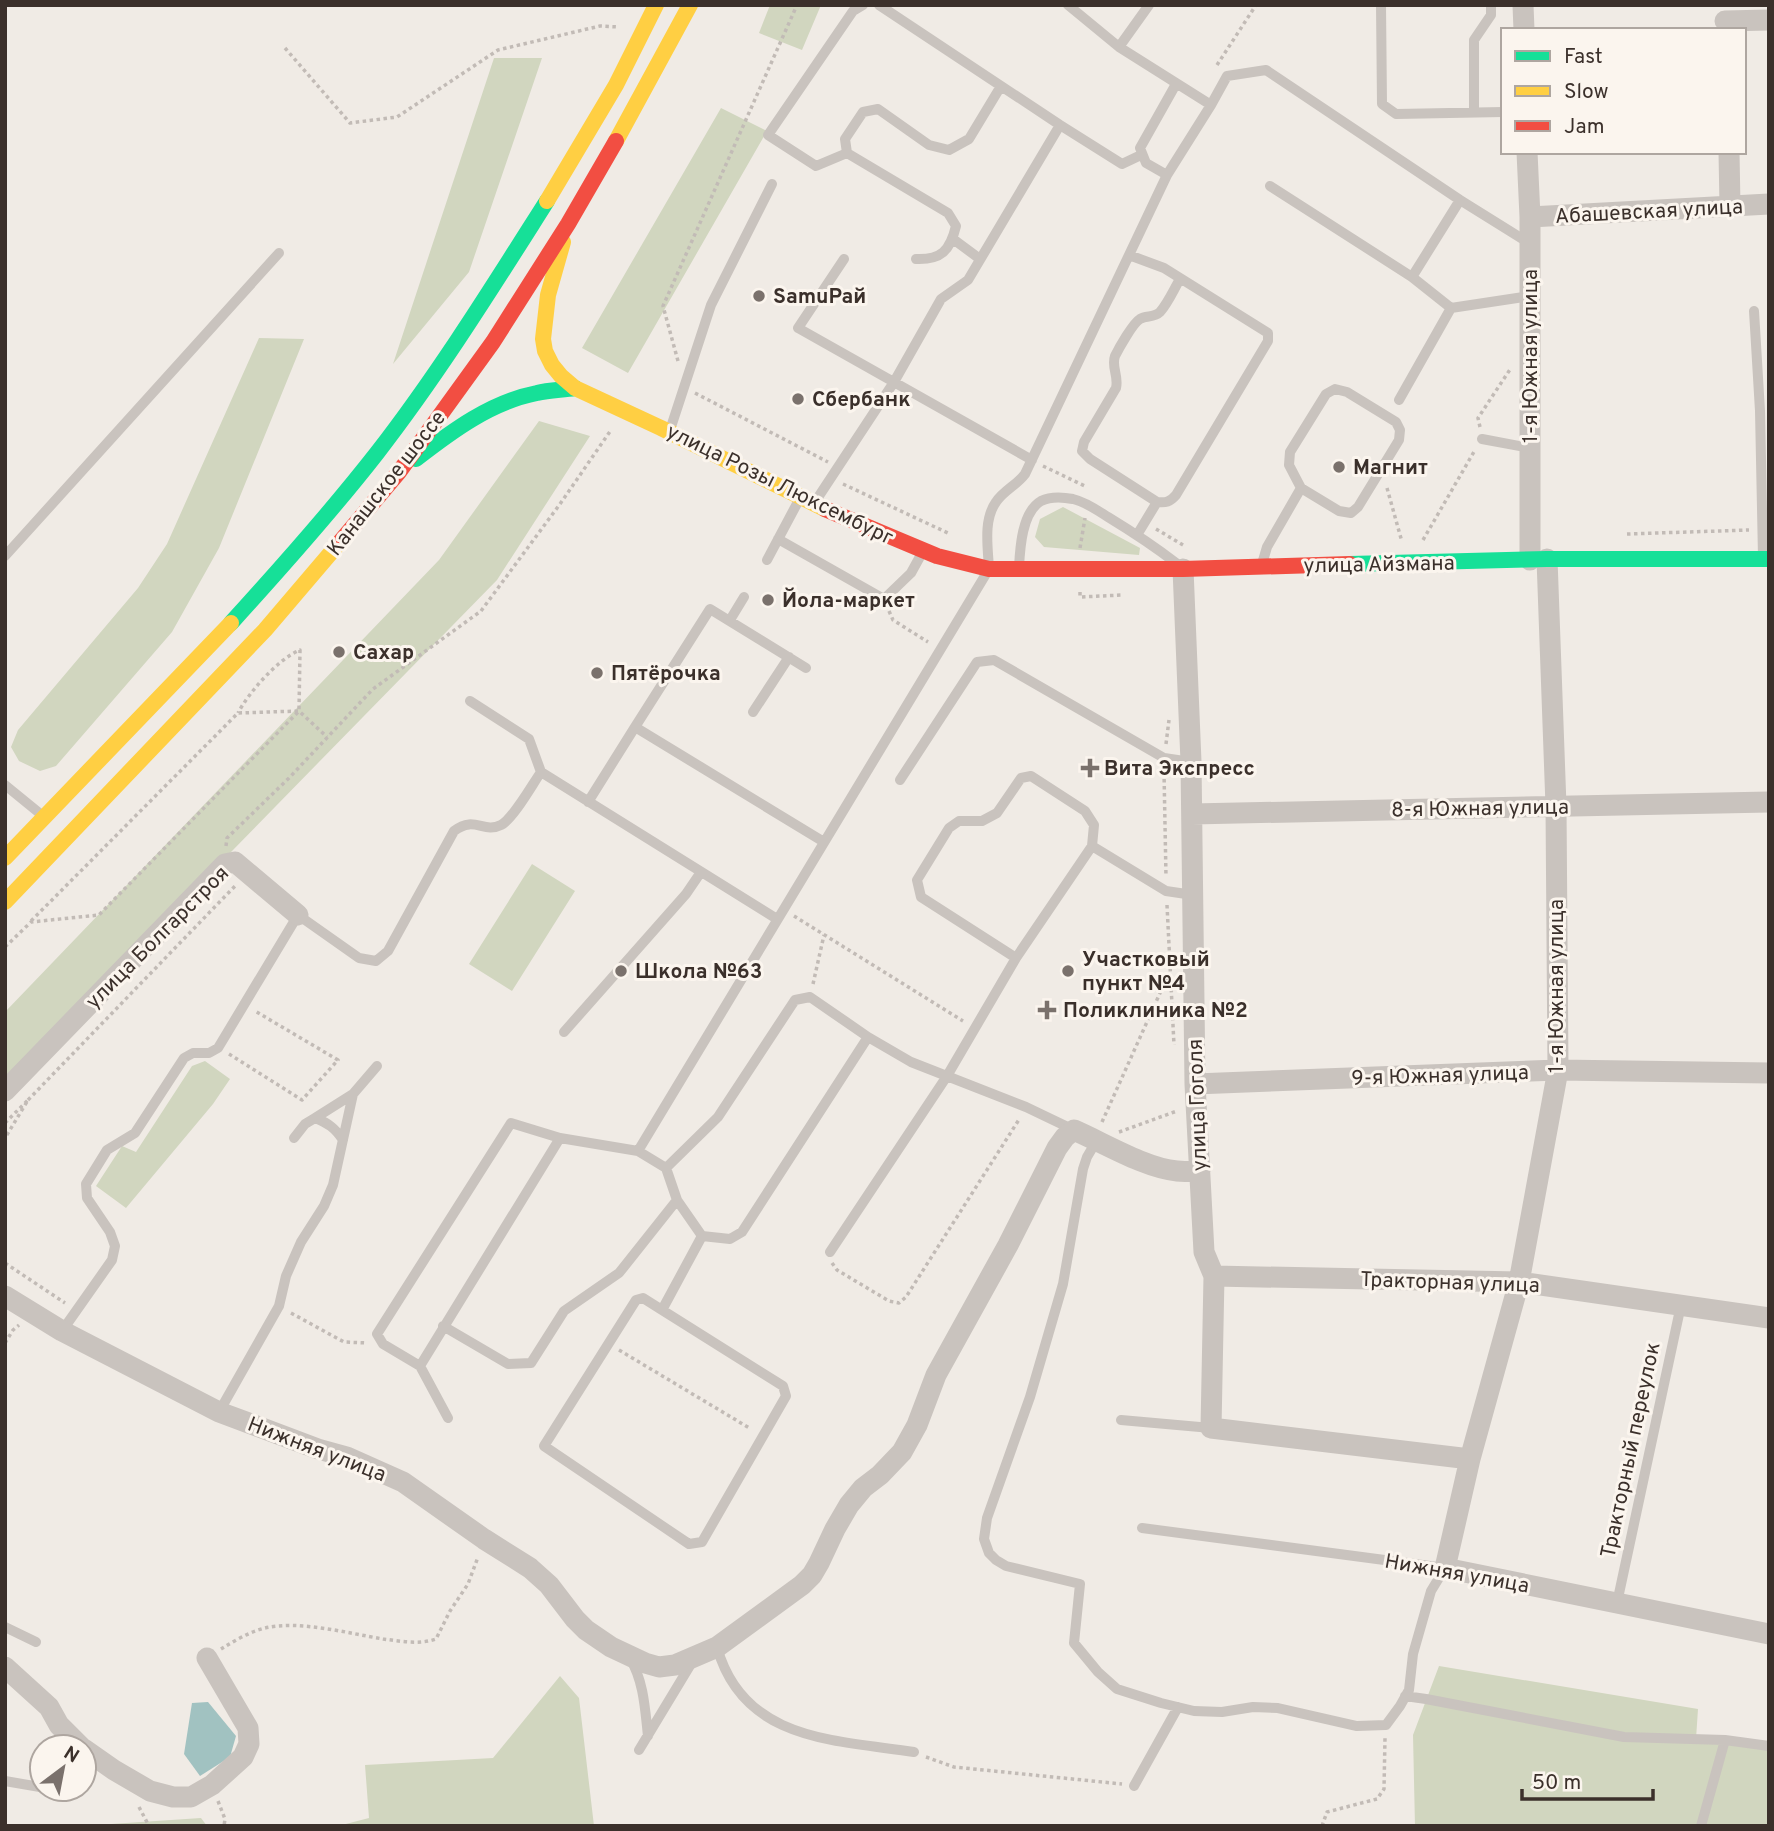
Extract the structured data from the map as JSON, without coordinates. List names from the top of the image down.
{
  "streets": {
    "main road": ["Канашское шоссе", "улица Розы Люксембург", "улица Айзмана"],
    "street": [
      "Абашевская улица",
      "1-я Южная улица",
      "8-я Южная улица",
      "улица Болгарстроя",
      "9-я Южная улица",
      "улица Гоголя",
      "Тракторная улица",
      "Нижняя улица"
    ],
    "lane": ["Тракторный переулок"]
  },
  "crossings": [
    ["Абашевская улица", "1-я Южная улица"],
    ["1-я Южная улица", "улица Айзмана"],
    ["1-я Южная улица", "8-я Южная улица"],
    ["1-я Южная улица", "9-я Южная улица"],
    ["1-я Южная улица", "Тракторная улица"],
    ["1-я Южная улица", "Нижняя улица"],
    ["улица Розы Люксембург", "улица Айзмана"],
    ["улица Айзмана", "улица Гоголя"],
    ["8-я Южная улица", "улица Гоголя"],
    ["9-я Южная улица", "улица Гоголя"],
    ["улица Гоголя", "Тракторная улица"],
    ["Тракторная улица", "Тракторный переулок"],
    ["Нижняя улица", "Тракторный переулок"]
  ],
  "places": {
    "other": [
      "SamuРай",
      "Сбербанк",
      "Магнит",
      "Йола-маркет",
      "Сахар",
      "Пятёрочка",
      "Школа №63",
      "Участковый пункт №4"
    ],
    "health": ["Вита Экспресс", "Поликлиника №2"]
  },
  "legend": ["Fast", "Slow", "Jam"],
  "scale_bar": "50 m",
  "north": "top right"
}
